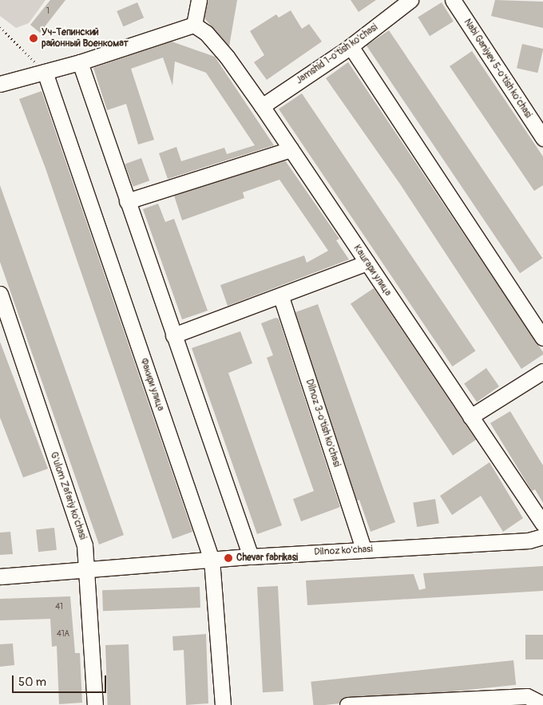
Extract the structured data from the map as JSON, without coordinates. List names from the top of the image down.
{
  "streets": {
    "street": [
      "Jamshid 1-o'tish ko'chasi",
      "Nabi Ganiyev 5-o'tish ko'chasi",
      "Кашгари улица",
      "Факири улица",
      "Dilnoz 3-o'tish ko'chasi",
      "G'ulom Zafariy ko'chasi",
      "Dilnoz ko'chasi"
    ]
  },
  "crossings": [
    ["Jamshid 1-o'tish ko'chasi", "Кашгари улица"],
    ["Факири улица", "Dilnoz ko'chasi"],
    ["Dilnoz 3-o'tish ko'chasi", "Dilnoz ko'chasi"],
    ["G'ulom Zafariy ko'chasi", "Dilnoz ko'chasi"]
  ],
  "places": ["Уч-Тепинский районный Военкомат", "Chevar fabrikasi"],
  "house_numbers": ["1", "41", "41A"],
  "scale_bar": "50 m"
}
